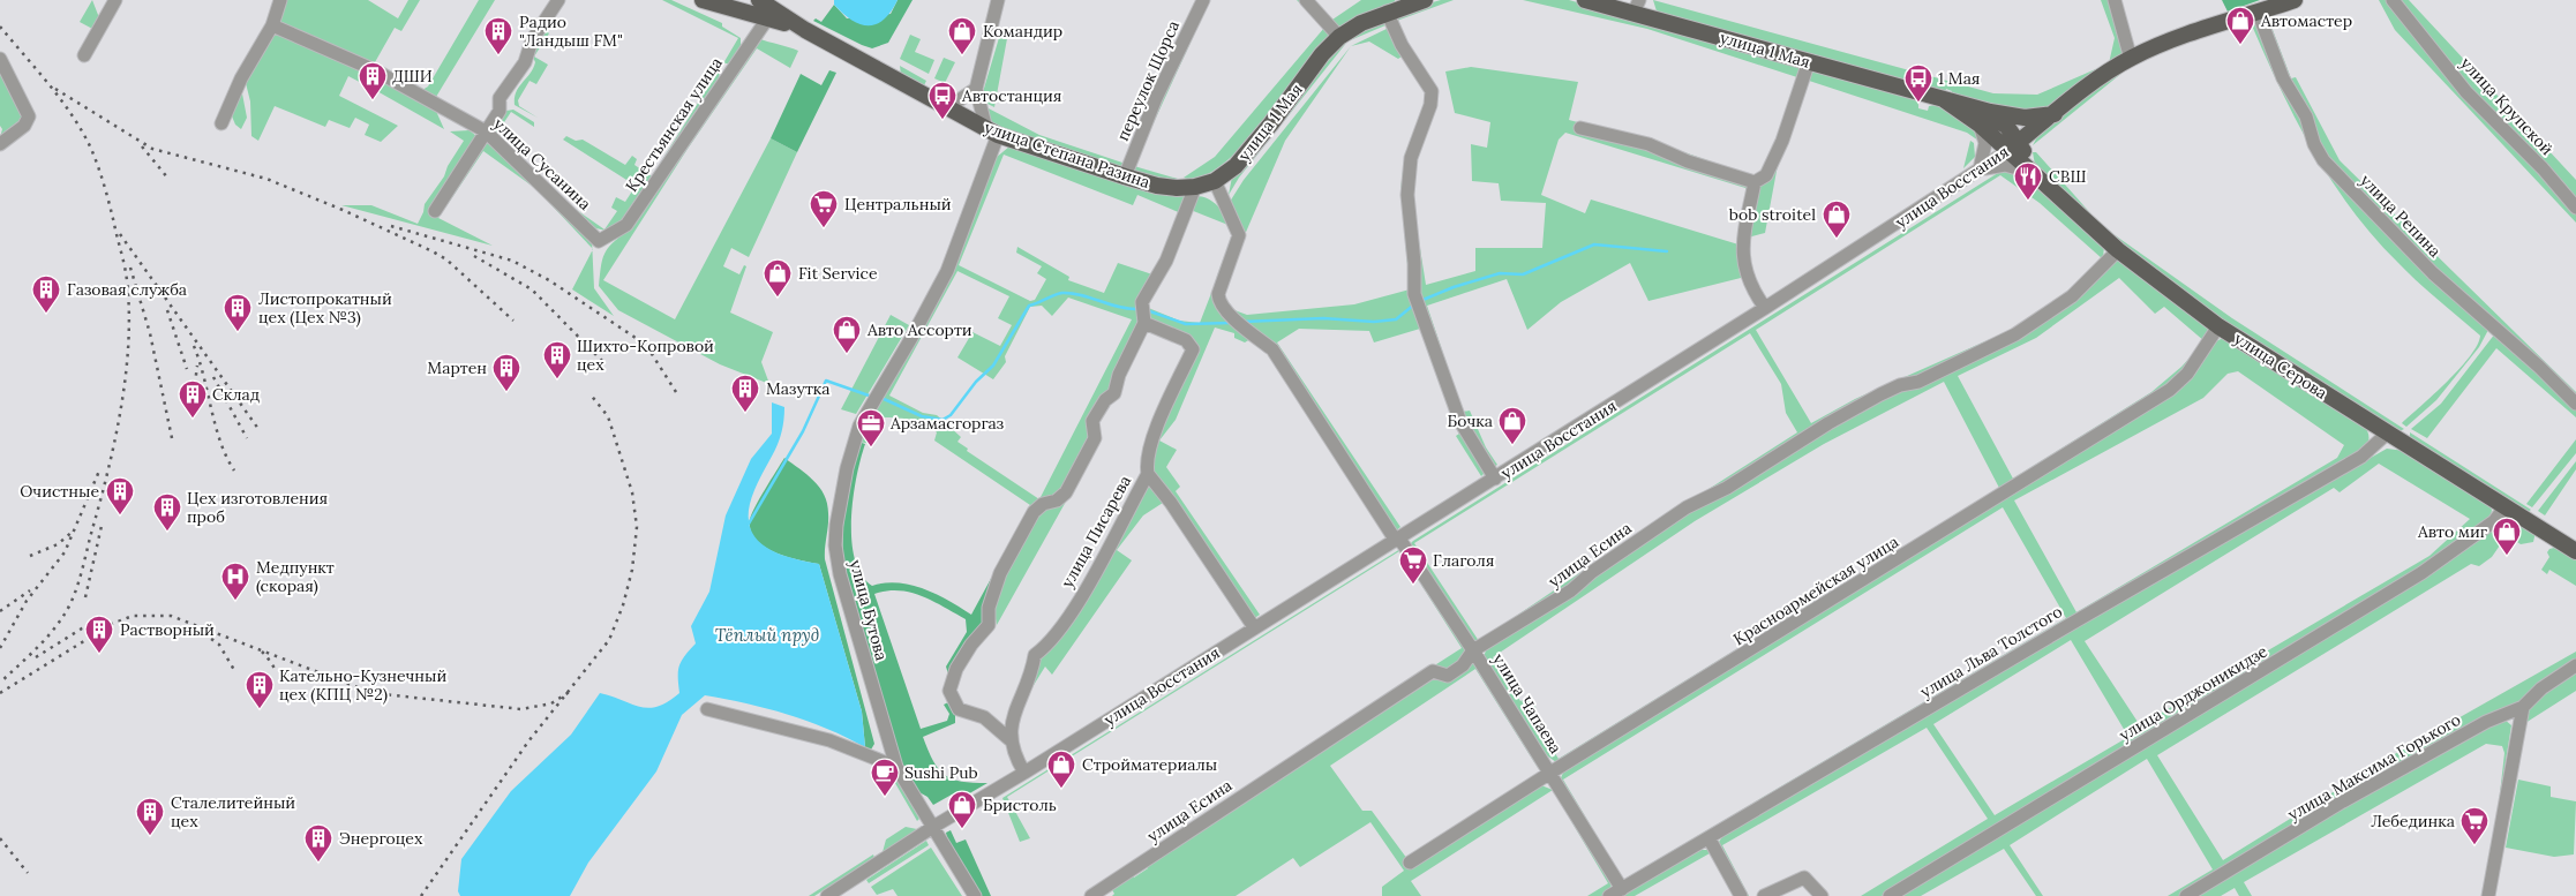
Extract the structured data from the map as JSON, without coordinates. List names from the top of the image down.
{
  "streets": {
    "main road": [
      "улица 1 Мая",
      "улица Степана Разина",
      "улица Восстания",
      "улица Серова"
    ],
    "street": [
      "переулок Щорса",
      "улица Крупской",
      "Крестьянская улица",
      "улица Сусанина",
      "улица Репина",
      "улица Писарева",
      "улица Есина",
      "Красноармейская улица",
      "улица Бутова",
      "улица Льва Толстого",
      "улица Орджоникидзе",
      "улица Чапаева",
      "улица Максима Горького"
    ]
  },
  "crossings": [
    ["улица 1 Мая", "улица Степана Разина"],
    ["улица 1 Мая", "улица Восстания"],
    ["улица 1 Мая", "улица Серова"],
    ["улица 1 Мая", "улица Чапаева"],
    ["переулок Щорса", "улица Степана Разина"],
    ["Крестьянская улица", "улица Степана Разина"],
    ["Крестьянская улица", "улица Сусанина"],
    ["улица Степана Разина", "улица Бутова"],
    ["улица Степана Разина", "улица Чапаева"],
    ["улица Восстания", "улица Репина"],
    ["улица Восстания", "улица Серова"],
    ["улица Восстания", "улица Бутова"],
    ["улица Восстания", "улица Чапаева"],
    ["улица Серова", "улица Есина"],
    ["улица Серова", "Красноармейская улица"],
    ["улица Серова", "улица Льва Толстого"],
    ["улица Серова", "улица Орджоникидзе"],
    ["улица Есина", "улица Чапаева"],
    ["Красноармейская улица", "улица Чапаева"],
    ["улица Льва Толстого", "улица Чапаева"]
  ],
  "water": ["Тёплый пруд"],
  "places": {
    "shop": [
      "Автомастер",
      "Командир",
      "bob stroitel",
      "Fit Service",
      "Авто Ассорти",
      "Бочка",
      "Авто миг",
      "Стройматериалы",
      "Бристоль"
    ],
    "building": [
      "Радио \"Ландыш FM\"",
      "ДШИ",
      "Газовая служба",
      "Листопрокатный цех (Цех №3)",
      "Шихто-Копровой цех",
      "Мартен",
      "Мазутка",
      "Склад",
      "Очистные",
      "Цех изготовления проб",
      "Растворный",
      "Кательно-Кузнечный цех (КПЦ №2)",
      "Сталелитейный цех",
      "Энергоцех"
    ],
    "bus stop": ["1 Мая", "Автостанция"],
    "restaurant": ["СВШ"],
    "supermarket": ["Центральный", "Глаголя", "Лебединка"],
    "office": ["Арзамасгоргаз"],
    "hospital": ["Медпункт (скорая)"],
    "cafe": ["Sushi Pub"]
  }
}
